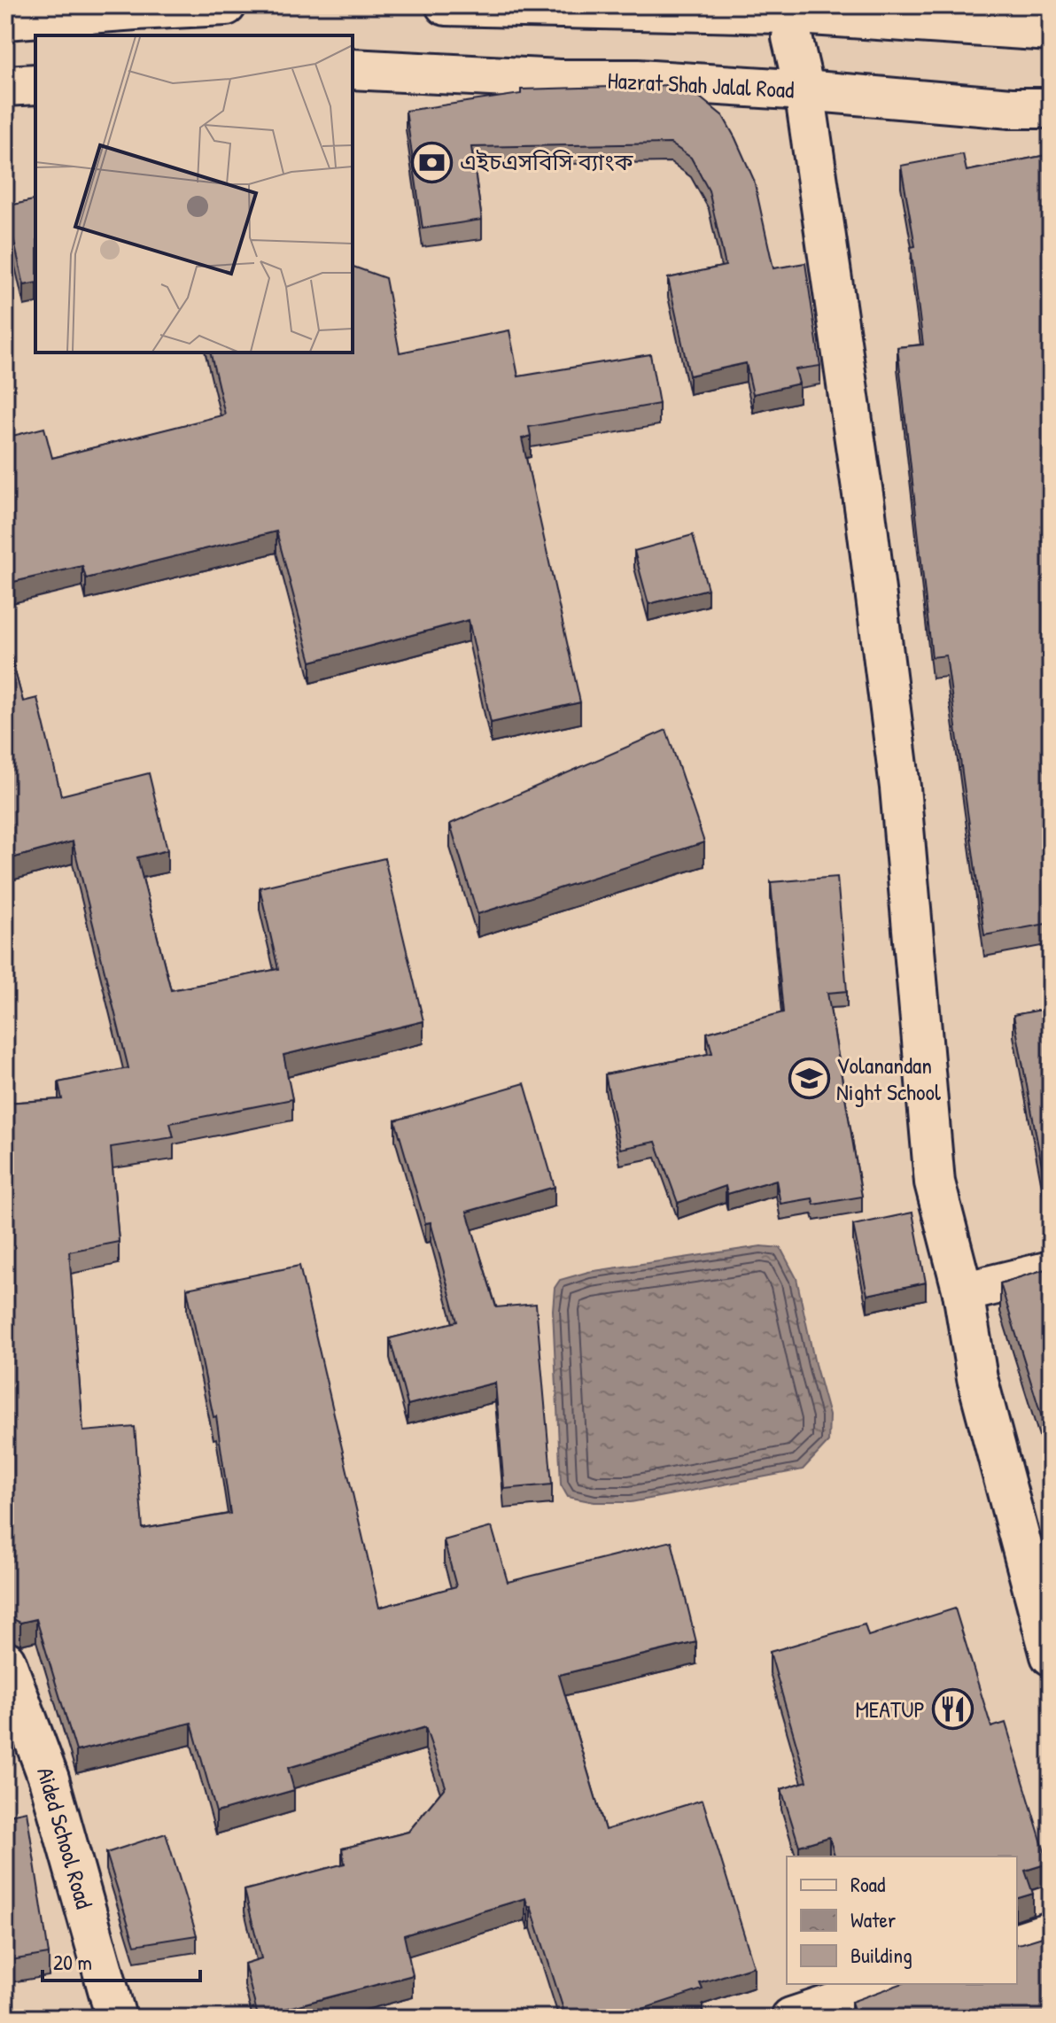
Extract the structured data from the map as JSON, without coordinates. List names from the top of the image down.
{
  "streets": {
    "main road": ["Hazrat Shah Jalal Road", "Aided School Road"]
  },
  "places": {
    "bank": ["এইচএসবিসি ব্যাংক"],
    "school or university": ["Volanandan Night School"],
    "restaurant": ["MEATUP"]
  },
  "legend": ["Road", "Water", "Building"],
  "scale_bar": "20 m"
}
